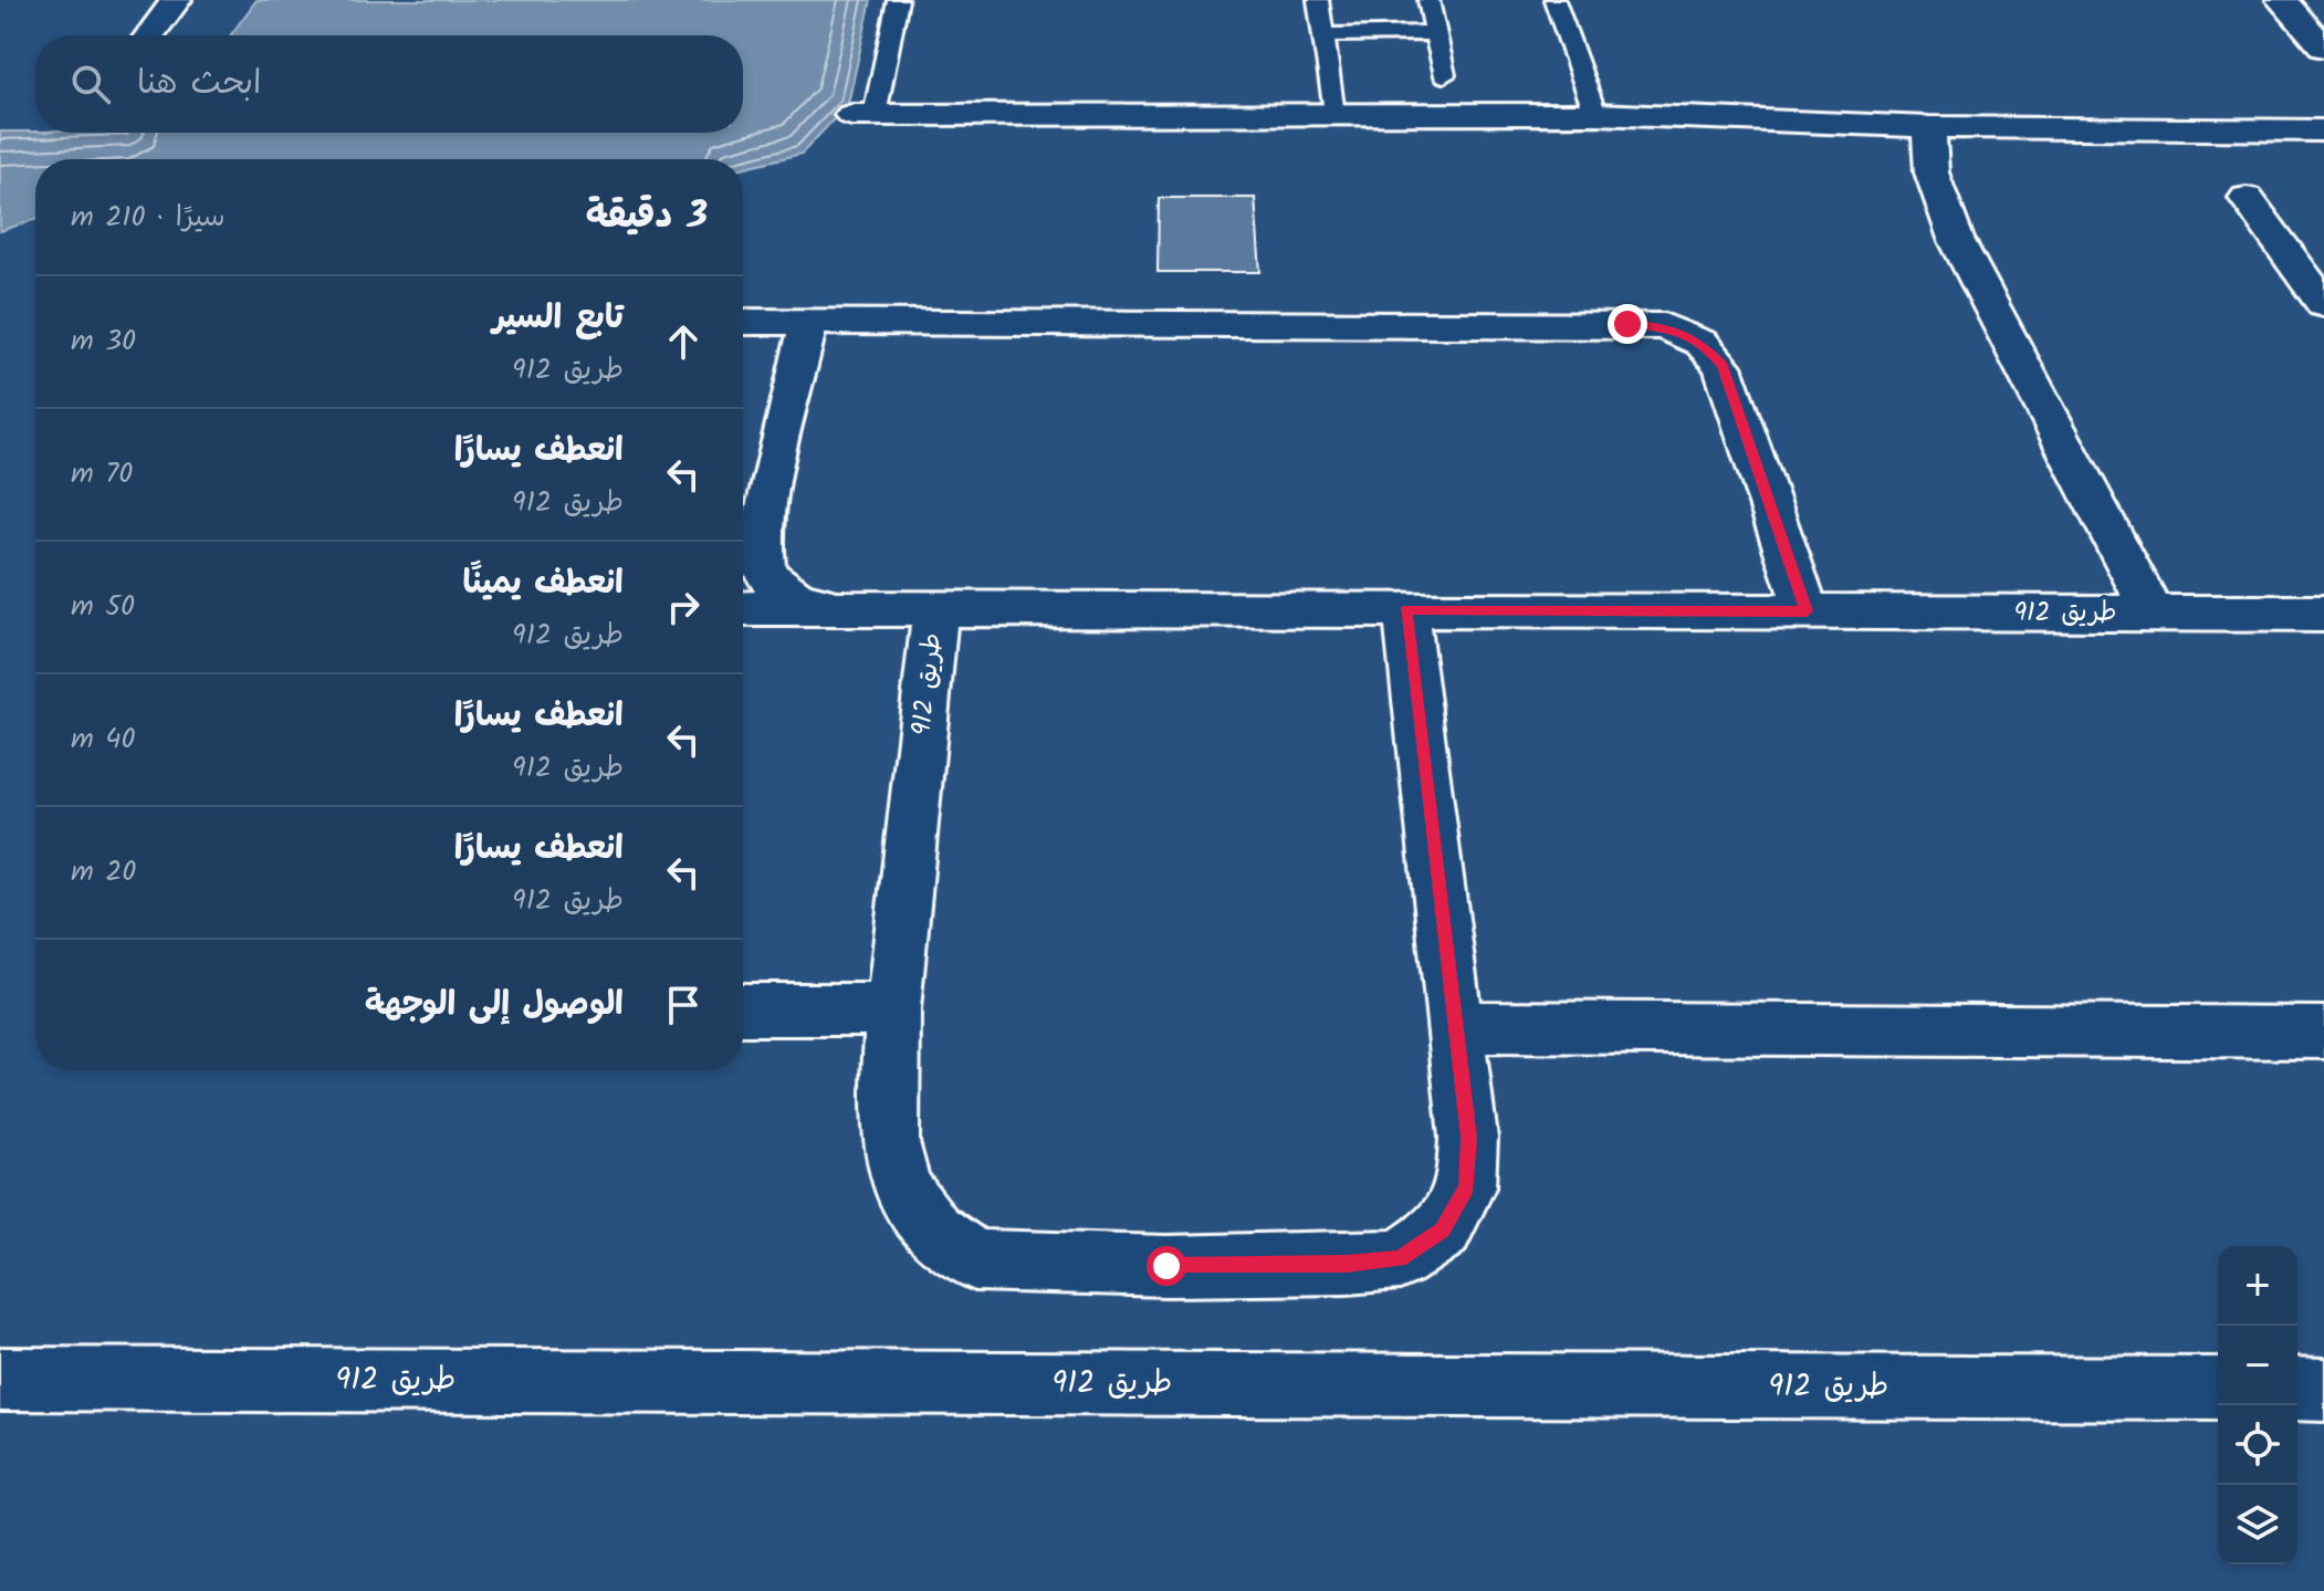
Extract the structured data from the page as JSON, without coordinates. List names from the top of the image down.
{
  "streets": {
    "street": ["طريق 912"]
  },
  "page": {
    "search": "ابحث هنا",
    "heading": ["3 دقيقة", "سيرًا · 210 m"],
    "list": [
      ["تابع السير", "طريق 912", "30 m"],
      ["انعطف يسارًا", "طريق 912", "70 m"],
      ["انعطف يمينًا", "طريق 912", "50 m"],
      ["انعطف يسارًا", "طريق 912", "40 m"],
      ["انعطف يسارًا", "طريق 912", "20 m"],
      "الوصول إلى الوجهة"
    ],
    "map_buttons": ["+", "−"]
  }
}
